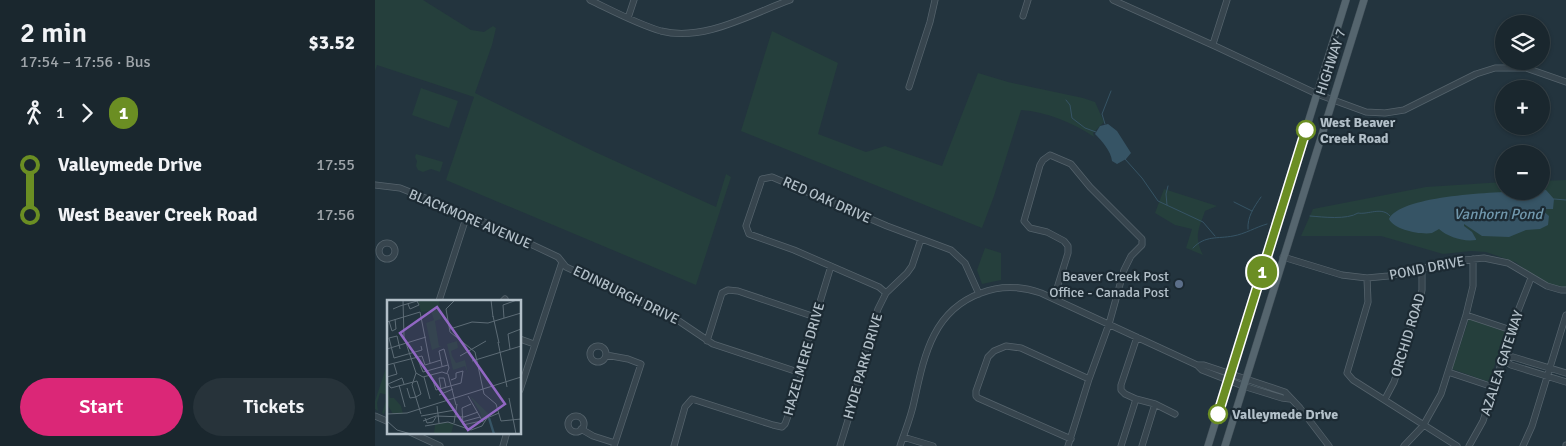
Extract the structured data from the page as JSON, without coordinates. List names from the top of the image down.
{
  "streets": {
    "main road": ["HIGHWAY 7"],
    "street": [
      "RED OAK DRIVE",
      "BLACKMORE AVENUE",
      "POND DRIVE",
      "EDINBURGH DRIVE",
      "ORCHID ROAD",
      "HAZELMERE DRIVE",
      "AZALEA GATEWAY",
      "HYDE PARK DRIVE"
    ]
  },
  "crossings": [
    ["HIGHWAY 7", "POND DRIVE"],
    ["RED OAK DRIVE", "HAZELMERE DRIVE"],
    ["RED OAK DRIVE", "HYDE PARK DRIVE"],
    ["BLACKMORE AVENUE", "EDINBURGH DRIVE"],
    ["POND DRIVE", "ORCHID ROAD"],
    ["POND DRIVE", "AZALEA GATEWAY"],
    ["EDINBURGH DRIVE", "HAZELMERE DRIVE"]
  ],
  "water": ["Vanhorn Pond"],
  "places": ["West Beaver Creek Road", "Beaver Creek Post Office - Canada Post", "Valleymede Drive"],
  "lines": ["bus line 1"],
  "page": {
    "heading": ["2 min", "17:54 – 17:56 · Bus", "$3.52"],
    "on_map": "1",
    "map_buttons": ["+", "−"],
    "legs": ["1", "1"],
    "list": [
      {
        "name": "Valleymede Drive",
        "value": "17:55"
      },
      {
        "name": "West Beaver Creek Road",
        "value": "17:56"
      }
    ],
    "buttons": ["Start", "Tickets"]
  }
}
